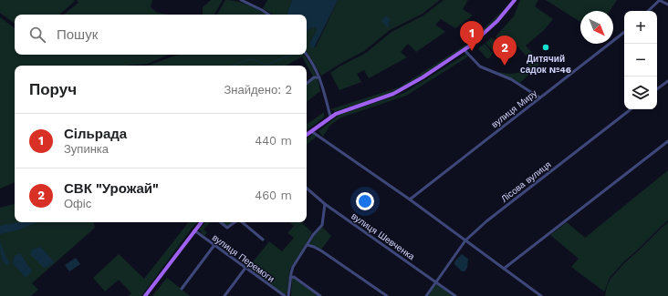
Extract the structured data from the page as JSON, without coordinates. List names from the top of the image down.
{
  "streets": {
    "street": [
      "вулиця Миру",
      "Лісова вулиця",
      "вулиця Шевченка",
      "вулиця Перемоги"
    ]
  },
  "crossings": [
    ["Лісова вулиця", "вулиця Шевченка"]
  ],
  "places": ["Дитячий садок №46"],
  "north": "bottom right",
  "page": {
    "map_buttons": ["+", "−"],
    "search": "Пошук",
    "pins": ["1", "2"],
    "heading": ["Поруч", "Знайдено: 2"],
    "list": [
      {
        "mark": "1",
        "name": "Сільрада",
        "note": "Зупинка",
        "value": "440 m"
      },
      {
        "mark": "2",
        "name": "СВК \"Урожай\"",
        "note": "Офіс",
        "value": "460 m"
      }
    ]
  }
}
